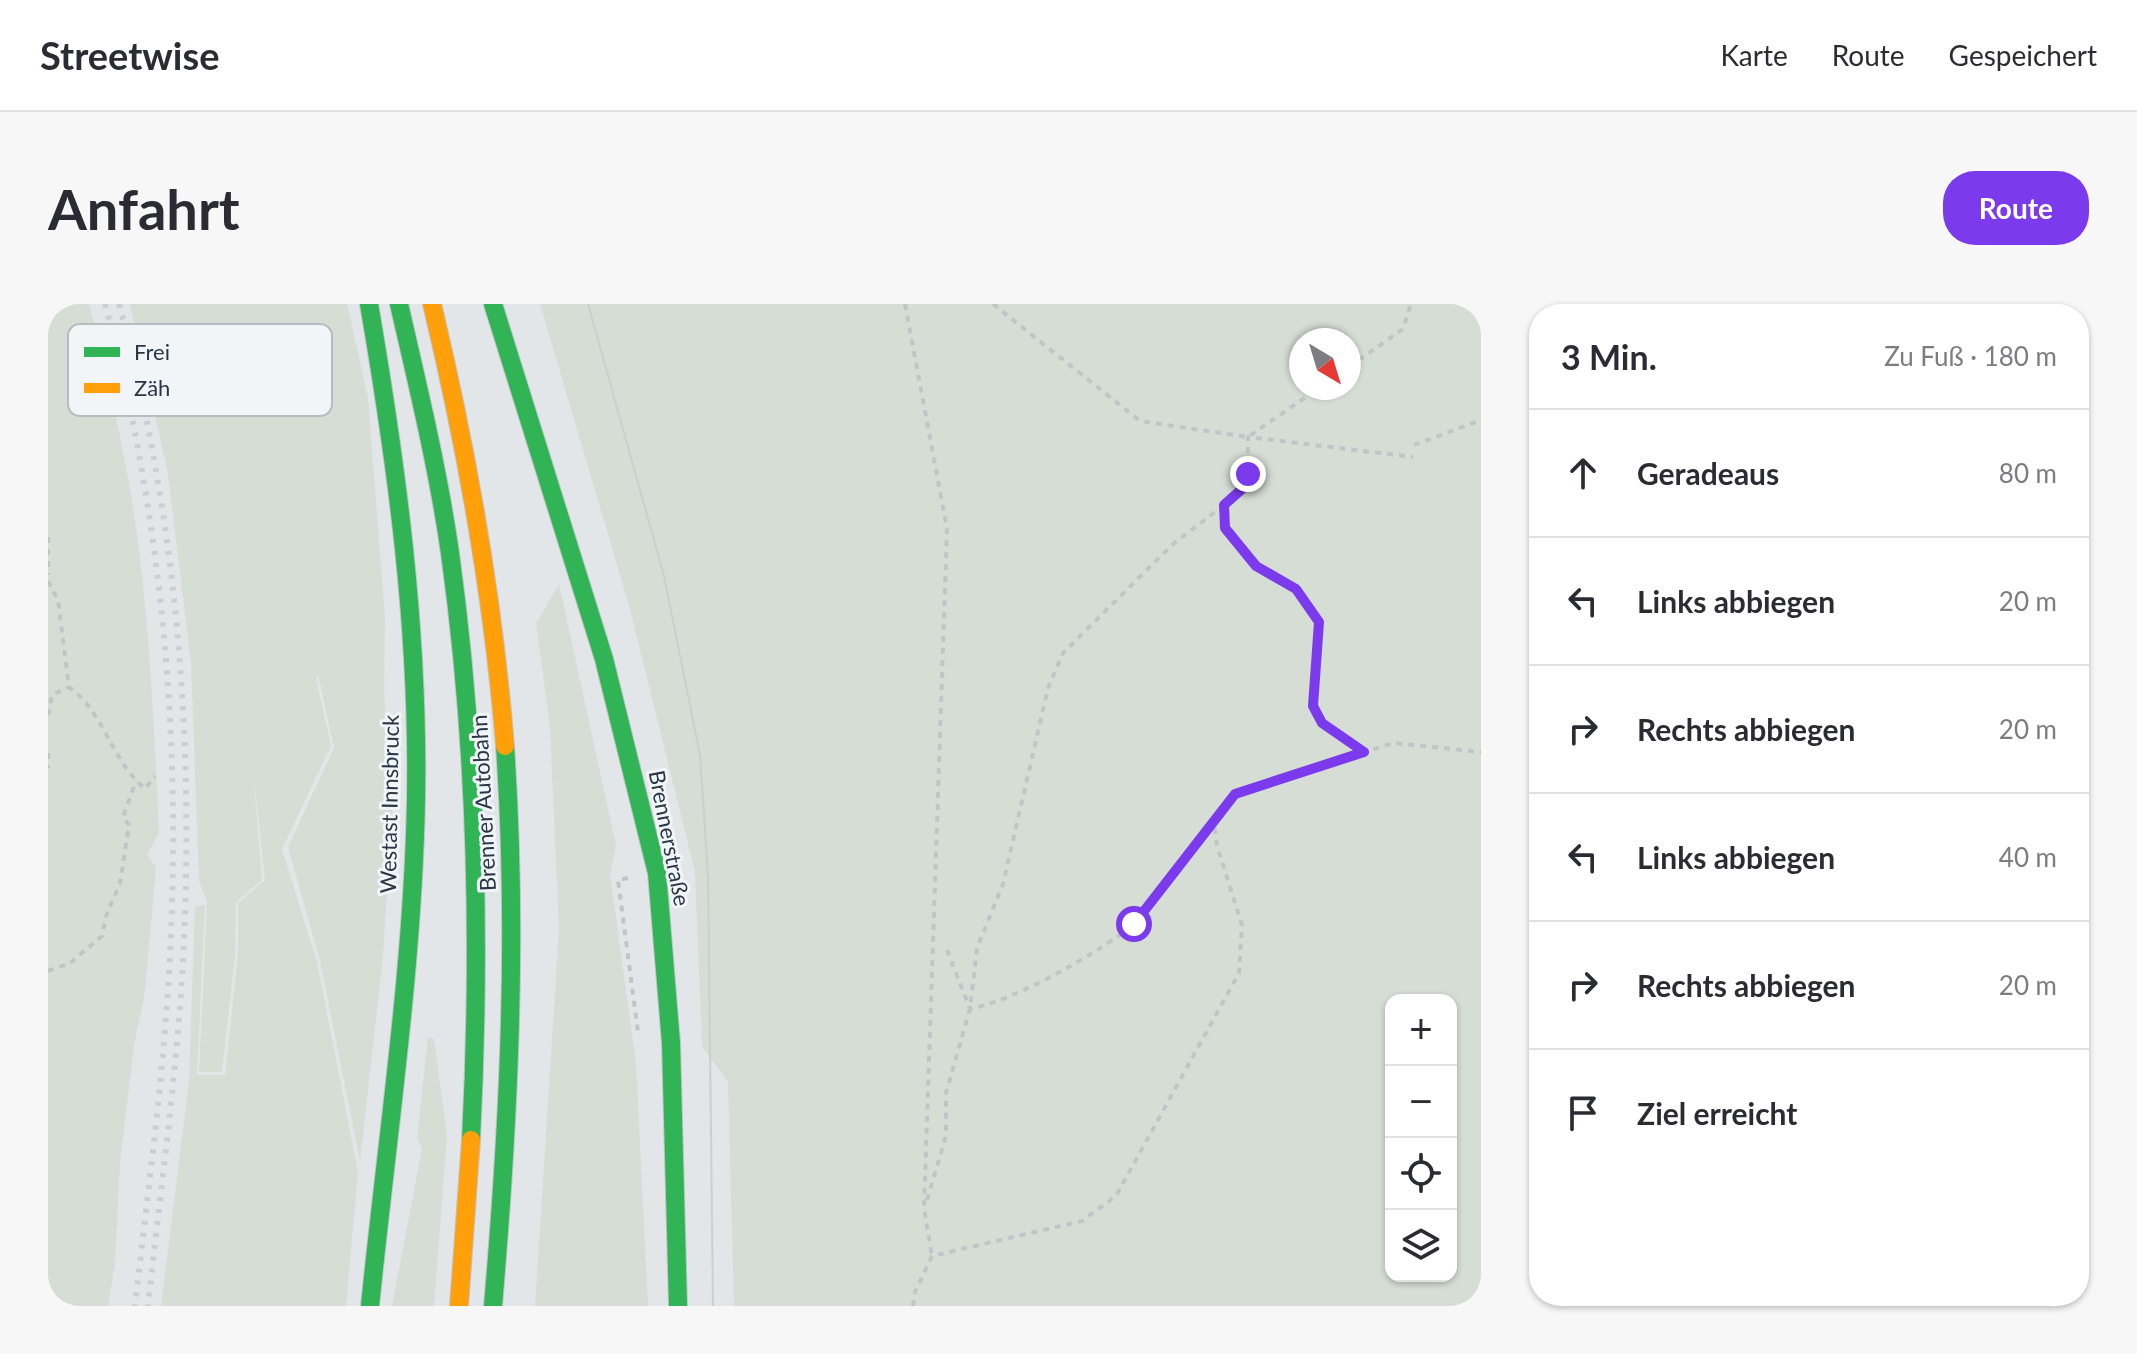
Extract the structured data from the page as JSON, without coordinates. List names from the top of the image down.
{
  "streets": {
    "main road": ["Brenner Autobahn", "Westast Innsbruck", "Brennerstraße"]
  },
  "legend": ["Frei", "Zäh"],
  "north": "bottom right",
  "page": {
    "header": "Streetwise",
    "nav": ["Karte", "Route", "Gespeichert"],
    "buttons": "Route",
    "title": "Anfahrt",
    "heading": ["3 Min.", "Zu Fuß · 180 m"],
    "list": [
      ["Geradeaus", "80 m"],
      ["Links abbiegen", "20 m"],
      ["Rechts abbiegen", "20 m"],
      ["Links abbiegen", "40 m"],
      ["Rechts abbiegen", "20 m"],
      "Ziel erreicht"
    ],
    "map_buttons": ["+", "−"]
  }
}
